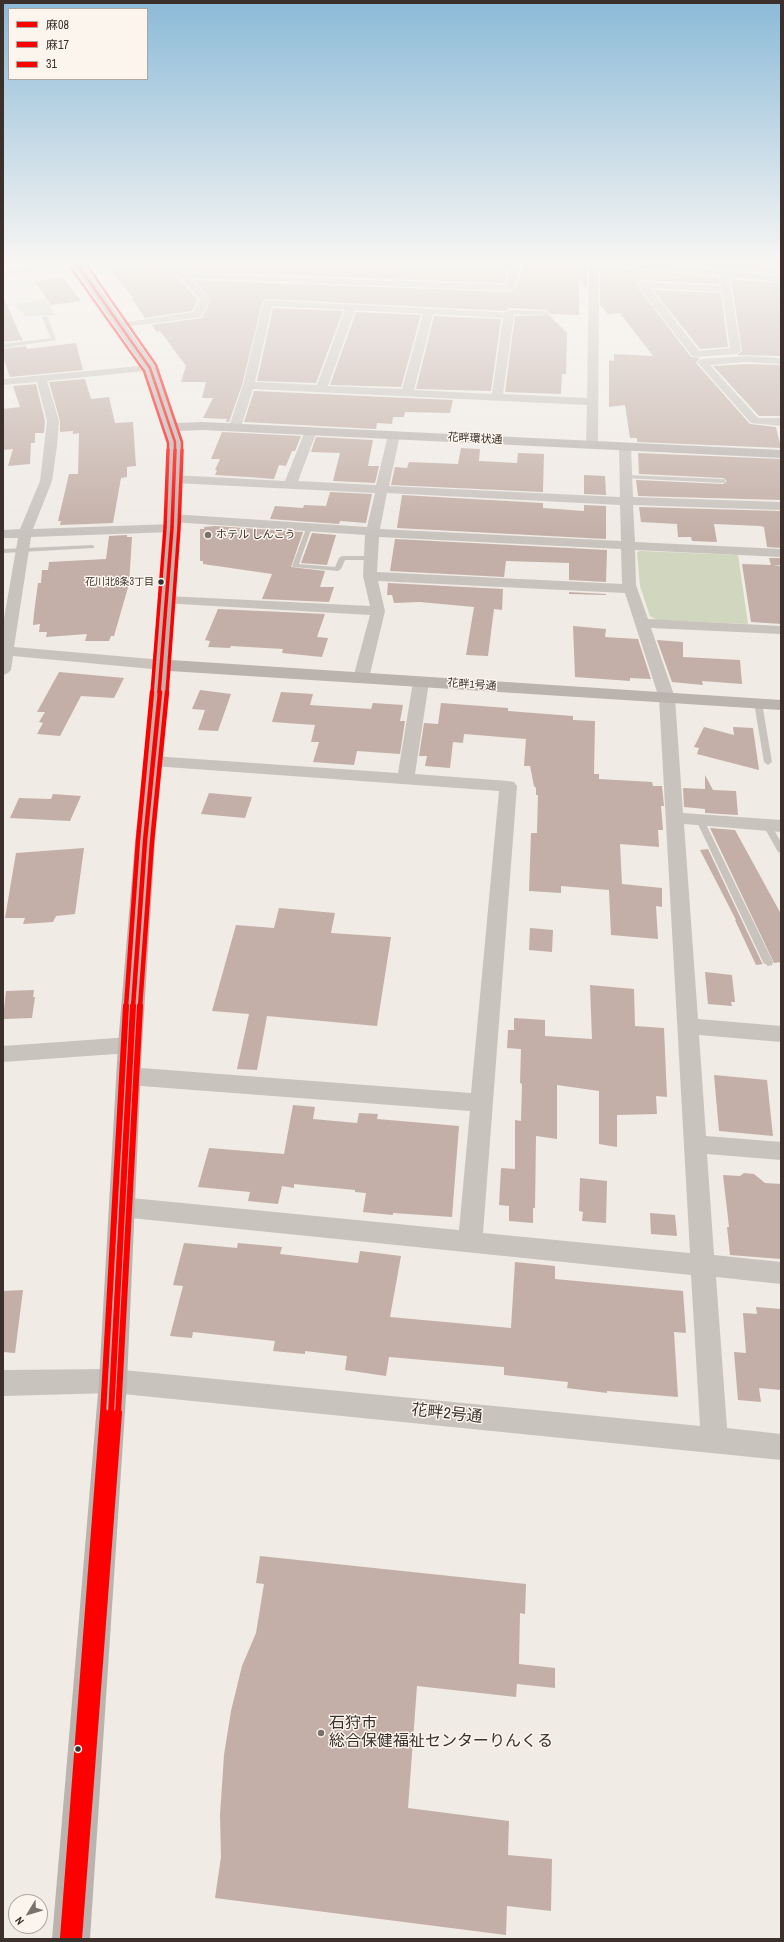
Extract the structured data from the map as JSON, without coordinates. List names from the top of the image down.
{
  "streets": {
    "main road": ["花畔環状通", "花畔1号通"],
    "street": ["花畔2号通"]
  },
  "places": ["ホテル しんこう", "花川北6条3丁目", "石狩市 総合保健福祉センターりんくる"],
  "lines": ["transit line 麻08", "transit line 麻17", "transit line 31"],
  "legend": ["麻08", "麻17", "31"],
  "north": "bottom left"
}
